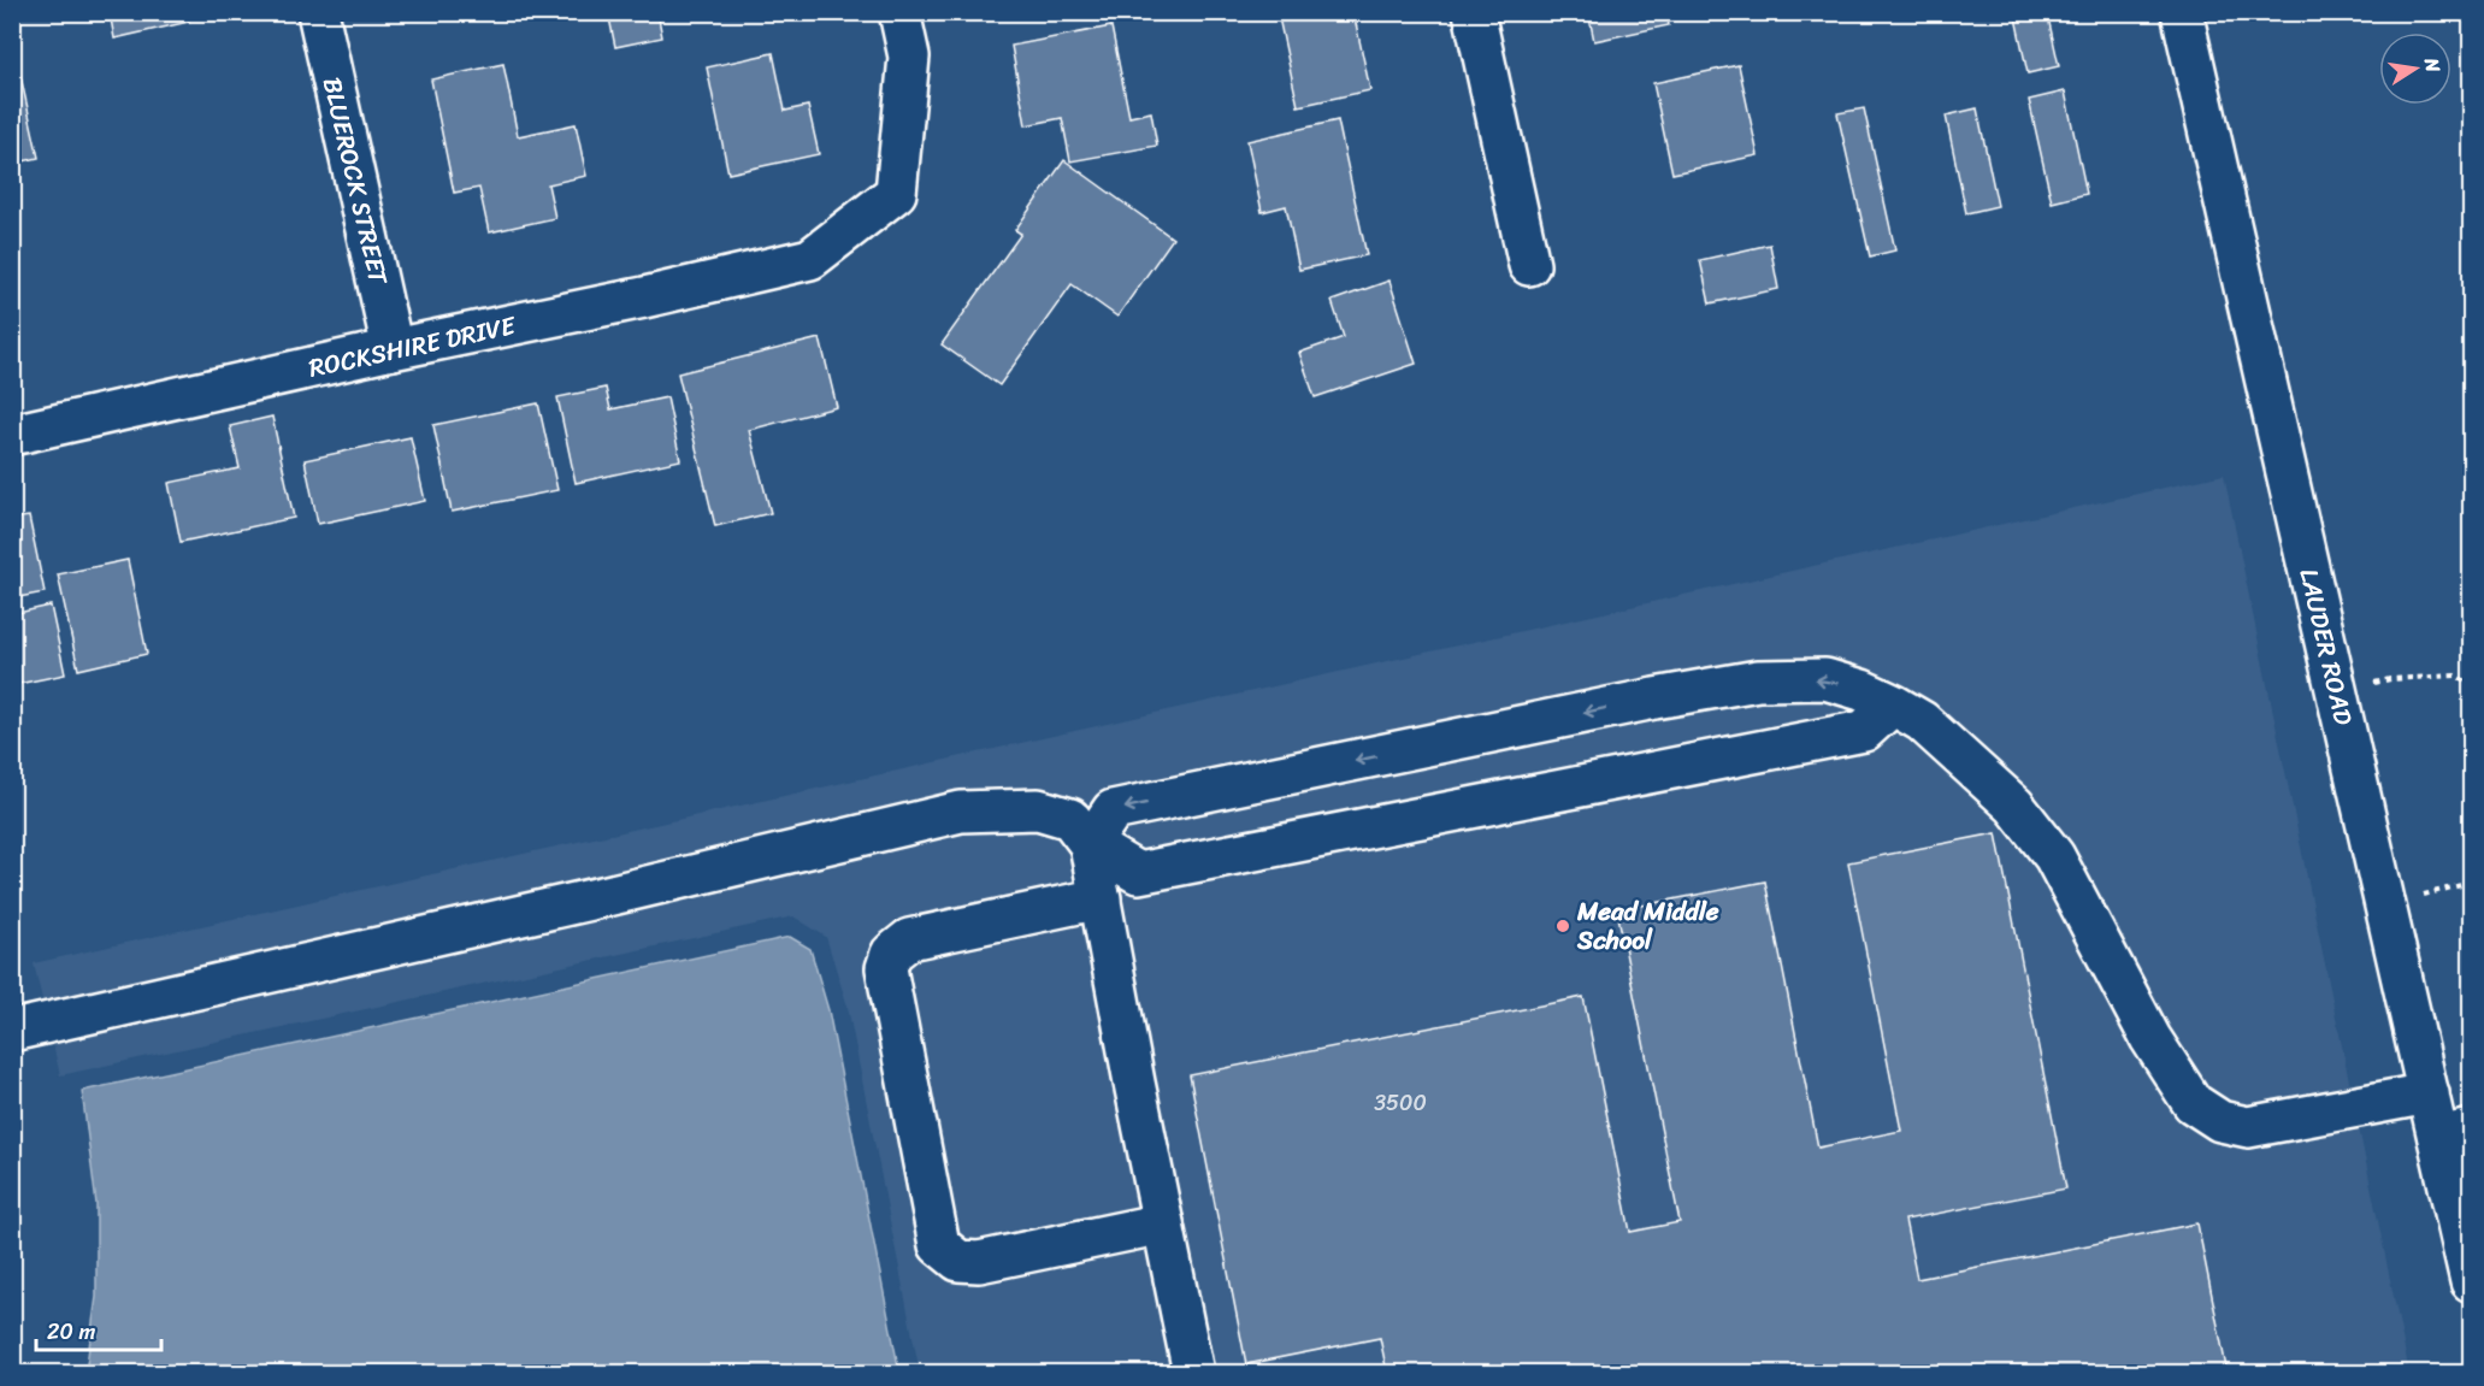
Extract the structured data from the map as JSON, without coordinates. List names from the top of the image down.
{
  "streets": {
    "street": ["BLUEROCK STREET", "ROCKSHIRE DRIVE", "LAUDER ROAD"]
  },
  "crossings": [
    ["BLUEROCK STREET", "ROCKSHIRE DRIVE"]
  ],
  "places": ["Mead Middle School"],
  "house_numbers": ["3500"],
  "scale_bar": "20 m",
  "north": "right"
}
